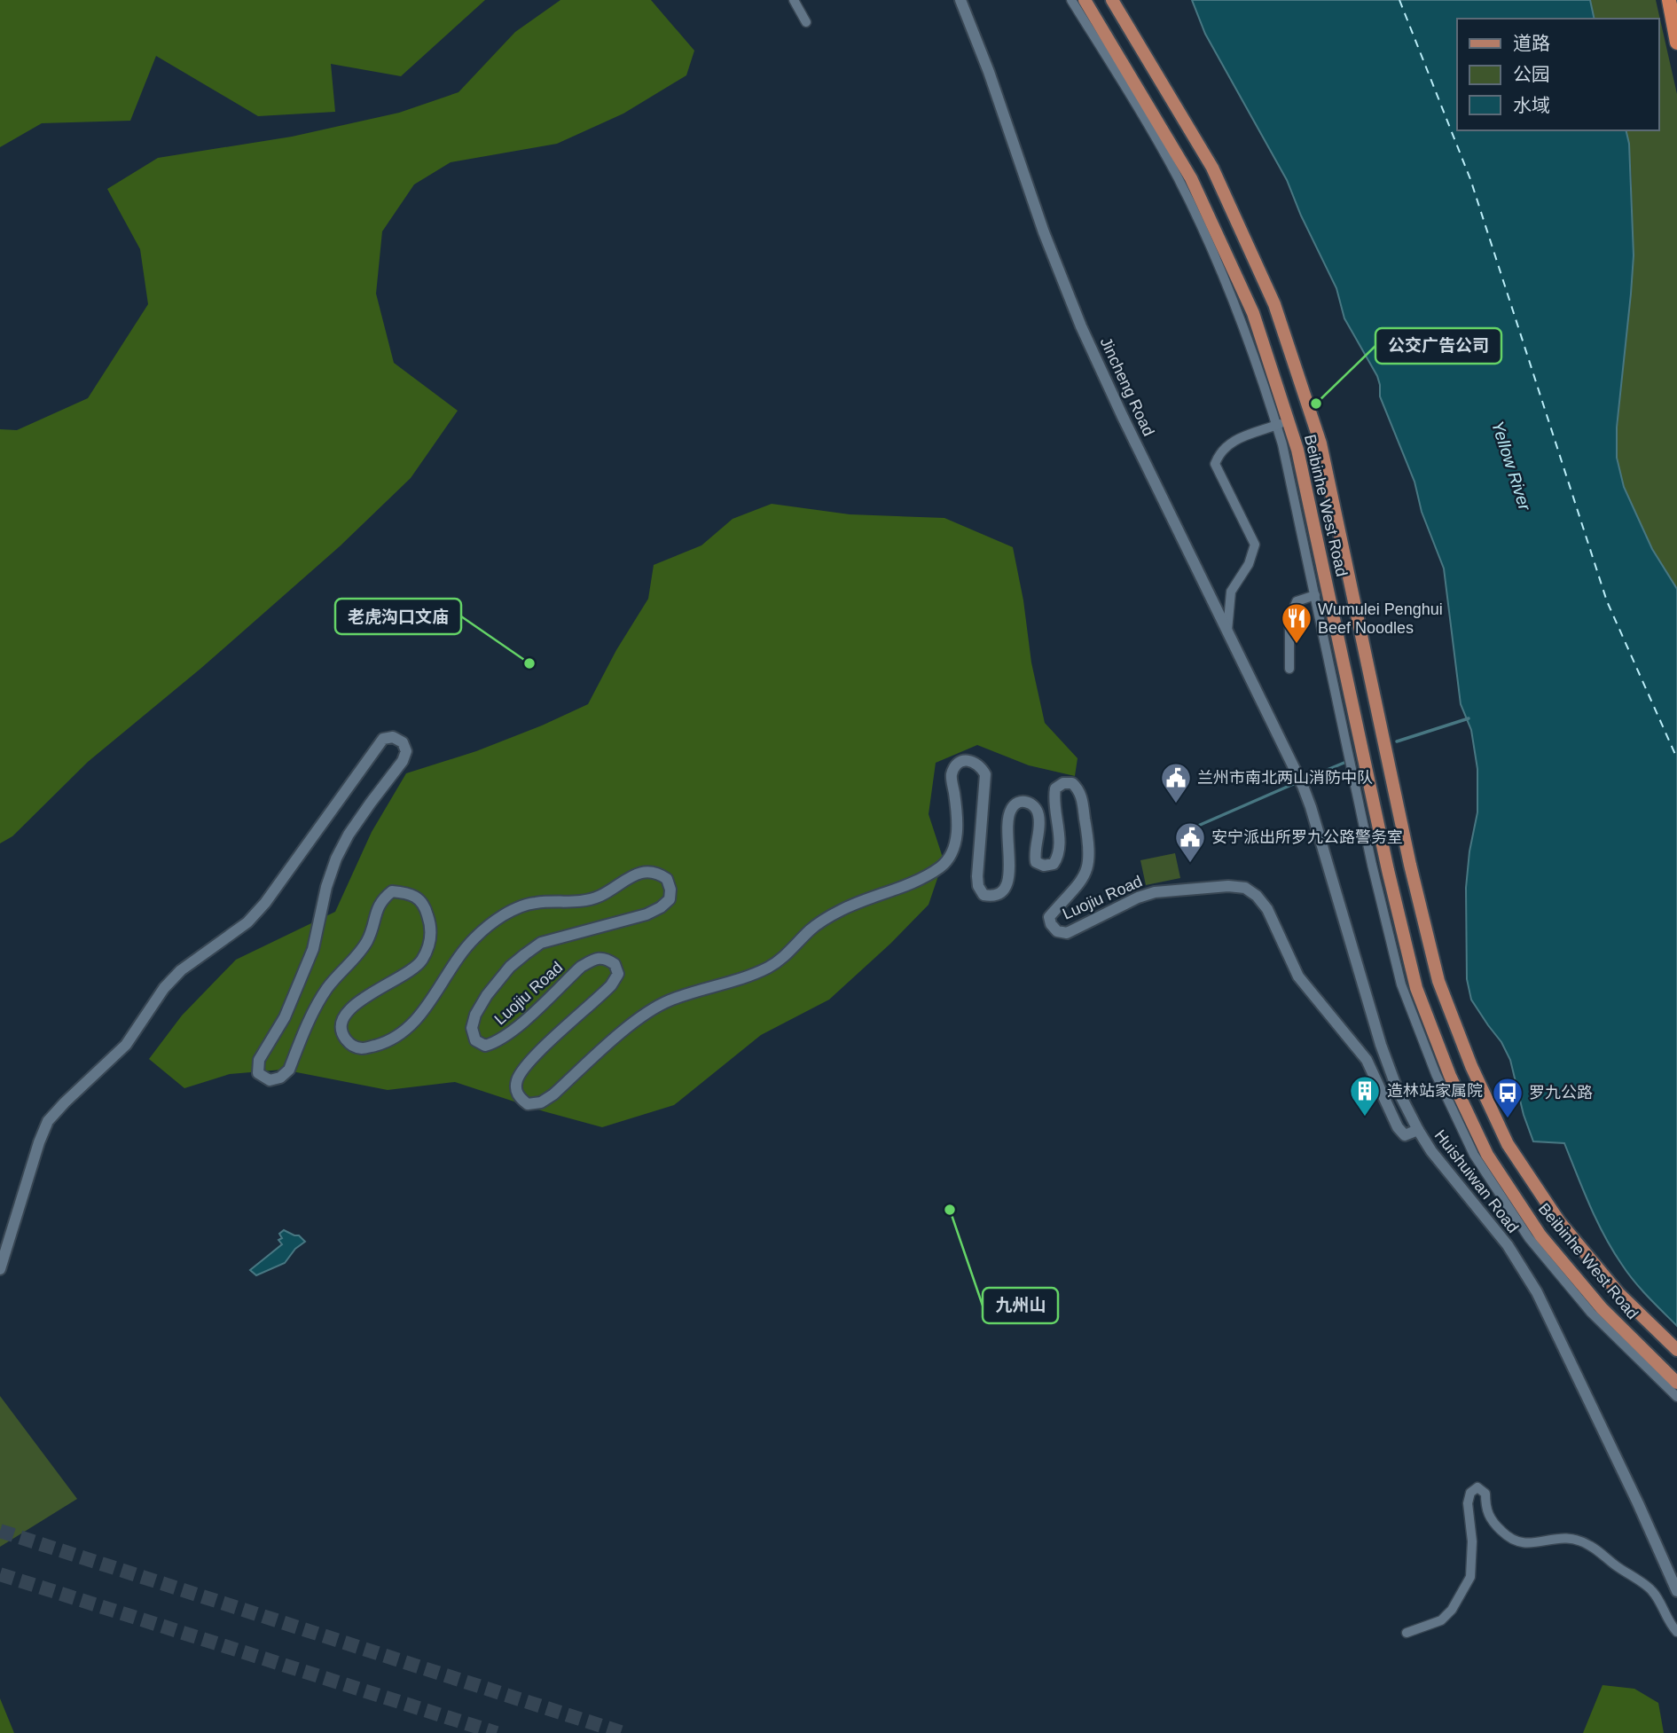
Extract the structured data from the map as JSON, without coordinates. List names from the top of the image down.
{
  "streets": {
    "main road": ["Beibinhe West Road"],
    "street": ["Jincheng Road", "Luojiu Road", "Huishuiwan Road"]
  },
  "crossings": [
    ["Jincheng Road", "Huishuiwan Road"],
    ["Luojiu Road", "Huishuiwan Road"]
  ],
  "water": ["Yellow River"],
  "places": {
    "other": ["公交广告公司", "老虎沟口文庙", "九州山"],
    "restaurant": ["Wumulei Penghui Beef Noodles"],
    "public building": ["兰州市南北两山消防中队", "安宁派出所罗九公路警务室"],
    "building": ["造林站家属院"],
    "bus stop": ["罗九公路"]
  },
  "legend": ["道路", "公园", "水域"]
}
